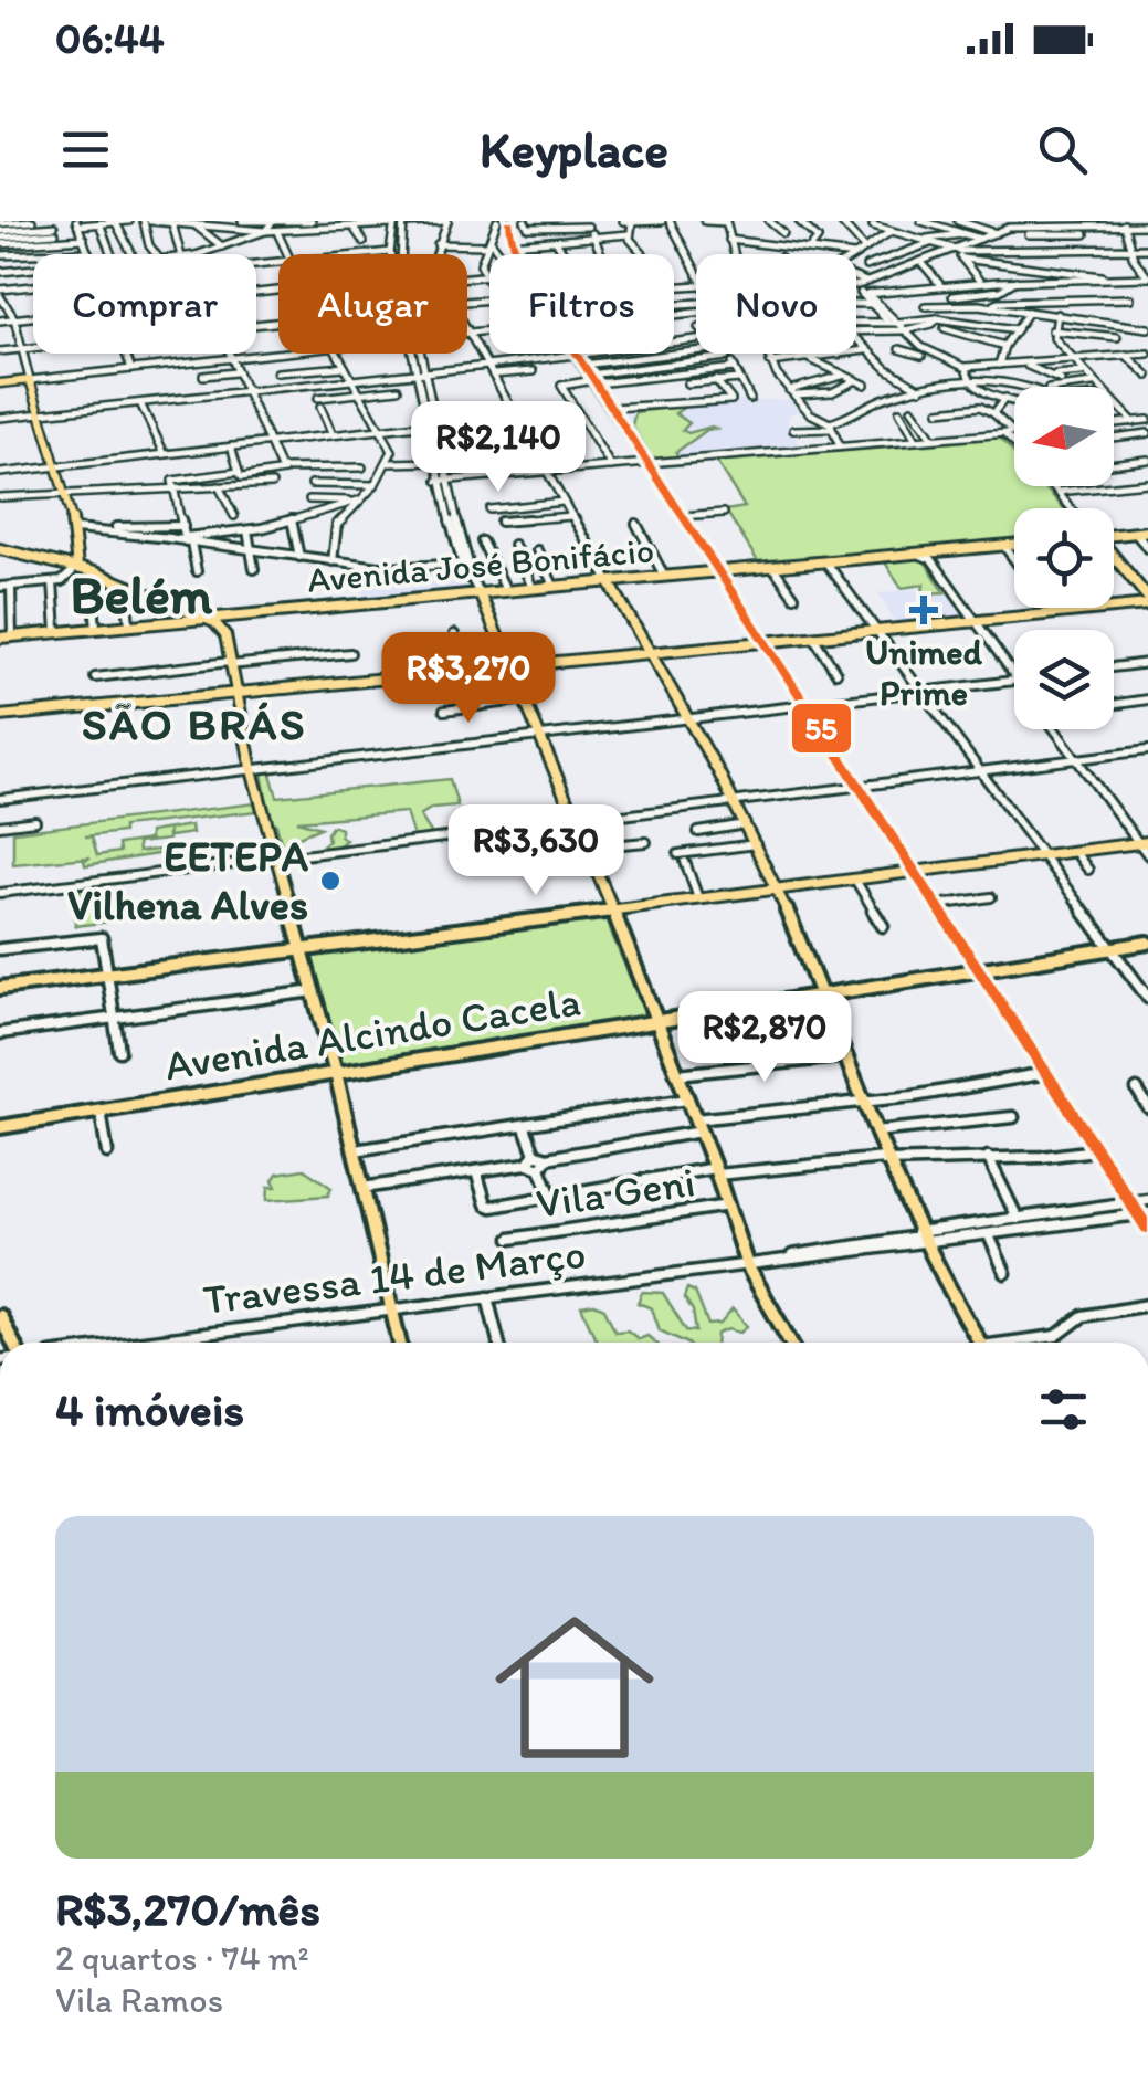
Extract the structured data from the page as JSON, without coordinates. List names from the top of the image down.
{
  "streets": {
    "main road": ["Avenida José Bonifácio", "Avenida Alcindo Cacela"],
    "street": ["Vila Geni", "Travessa 14 de Março"]
  },
  "districts": ["Belém", "SÃO BRÁS"],
  "places": {
    "health": ["Unimed Prime"],
    "other": ["EETEPA Vilhena Alves"]
  },
  "lines": ["transit line 55"],
  "north": "left",
  "page": {
    "status": "06:44",
    "header": "Keyplace",
    "chip": [
      "Comprar",
      "Alugar",
      "Filtros",
      "Novo"
    ],
    "price": [
      "R$2,140",
      "R$3,270",
      "R$3,630",
      "R$2,870"
    ],
    "heading": "4 imóveis",
    "list": [
      {
        "name": "R$3,270/mês",
        "note": "2 quartos · 74 m² · Vila Ramos"
      }
    ]
  }
}
